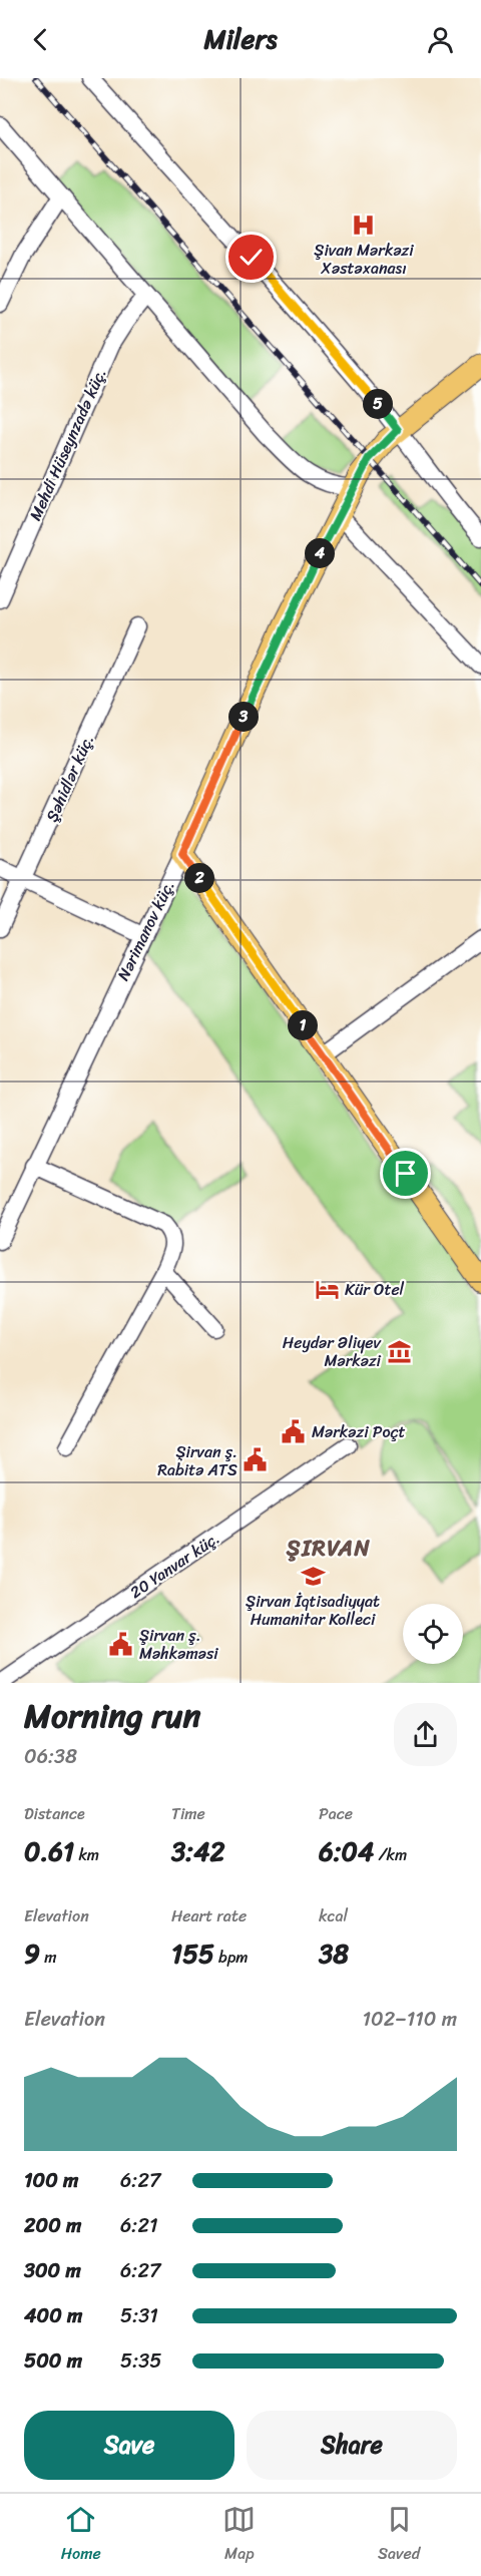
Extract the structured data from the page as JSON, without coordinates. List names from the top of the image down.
{
  "streets": {
    "main road": ["Nərimanov küç."],
    "street": ["Mehdi Hüseynzadə küç.", "Şəhidlər küç.", "20 Yanvar küç."]
  },
  "districts": ["ŞIRVAN"],
  "places": {
    "hospital": ["Şivan Mərkəzi Xəstəxanası"],
    "hotel": ["Kür Otel"],
    "museum": ["Heydər Əliyev Mərkəzi"],
    "public building": ["Mərkəzi Poçt", "Şirvan ş. Rabitə ATS", "Şirvan ş. Məhkəməsi"],
    "school or university": ["Şirvan İqtisadiyyat Humanitar Kolleci"]
  },
  "page": {
    "header": "Milers",
    "pins": [
      "5",
      "4",
      "3",
      "2",
      "1"
    ],
    "heading": ["Morning run", "06:38"],
    "stats": [
      ["Distance", "0.61 km"],
      ["Time", "3:42"],
      ["Pace", "6:04 /km"],
      ["Elevation", "9 m"],
      ["Heart rate", "155 bpm"],
      ["kcal", "38"]
    ],
    "chart": ["Elevation", "102–110 m"],
    "list": [
      {
        "name": "100 m",
        "note": "6:27"
      },
      {
        "name": "200 m",
        "note": "6:21"
      },
      {
        "name": "300 m",
        "note": "6:27"
      },
      {
        "name": "400 m",
        "note": "5:31"
      },
      {
        "name": "500 m",
        "note": "5:35"
      }
    ],
    "buttons": ["Save", "Share"],
    "tabs": ["Home", "Map", "Saved"]
  }
}
